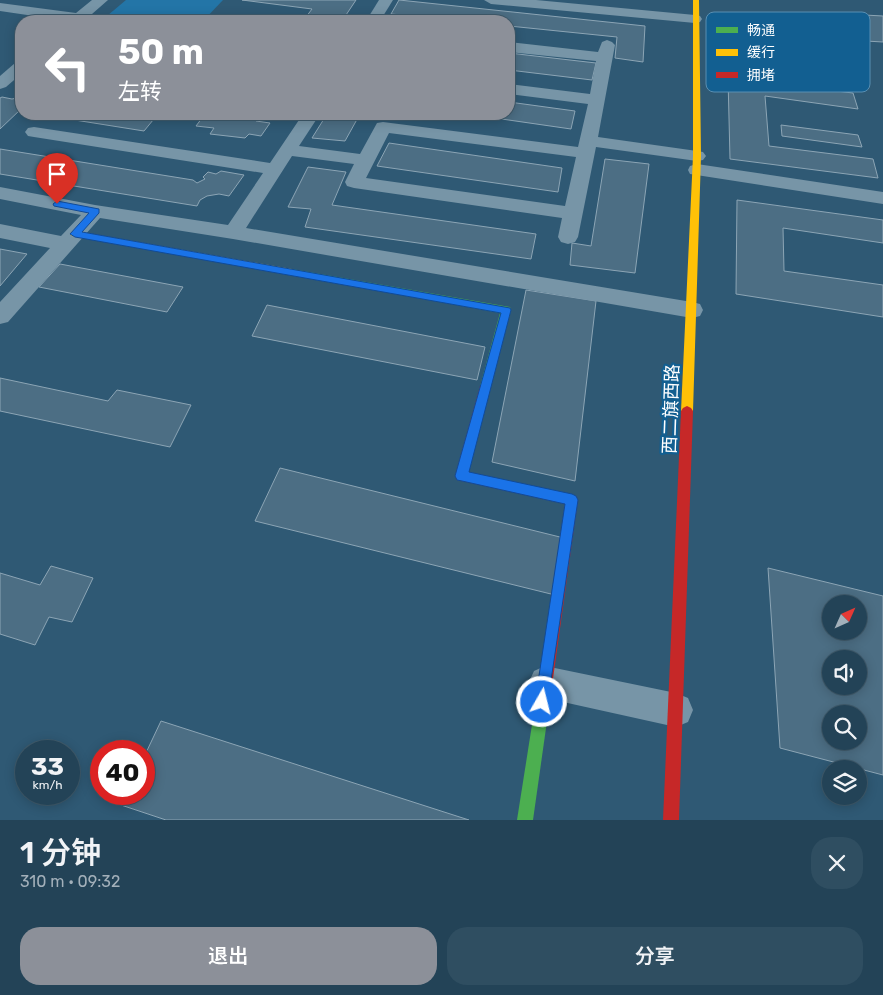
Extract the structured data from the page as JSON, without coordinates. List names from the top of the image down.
{
  "streets": {
    "street": ["西二旗西路"]
  },
  "legend": ["畅通", "缓行", "拥堵"],
  "north": "top right",
  "page": {
    "turn": ["50 m", "左转"],
    "speed": "33 km/h",
    "limit": "40",
    "heading": ["1 分钟", "310 m · 09:32"],
    "buttons": ["退出", "分享"]
  }
}
